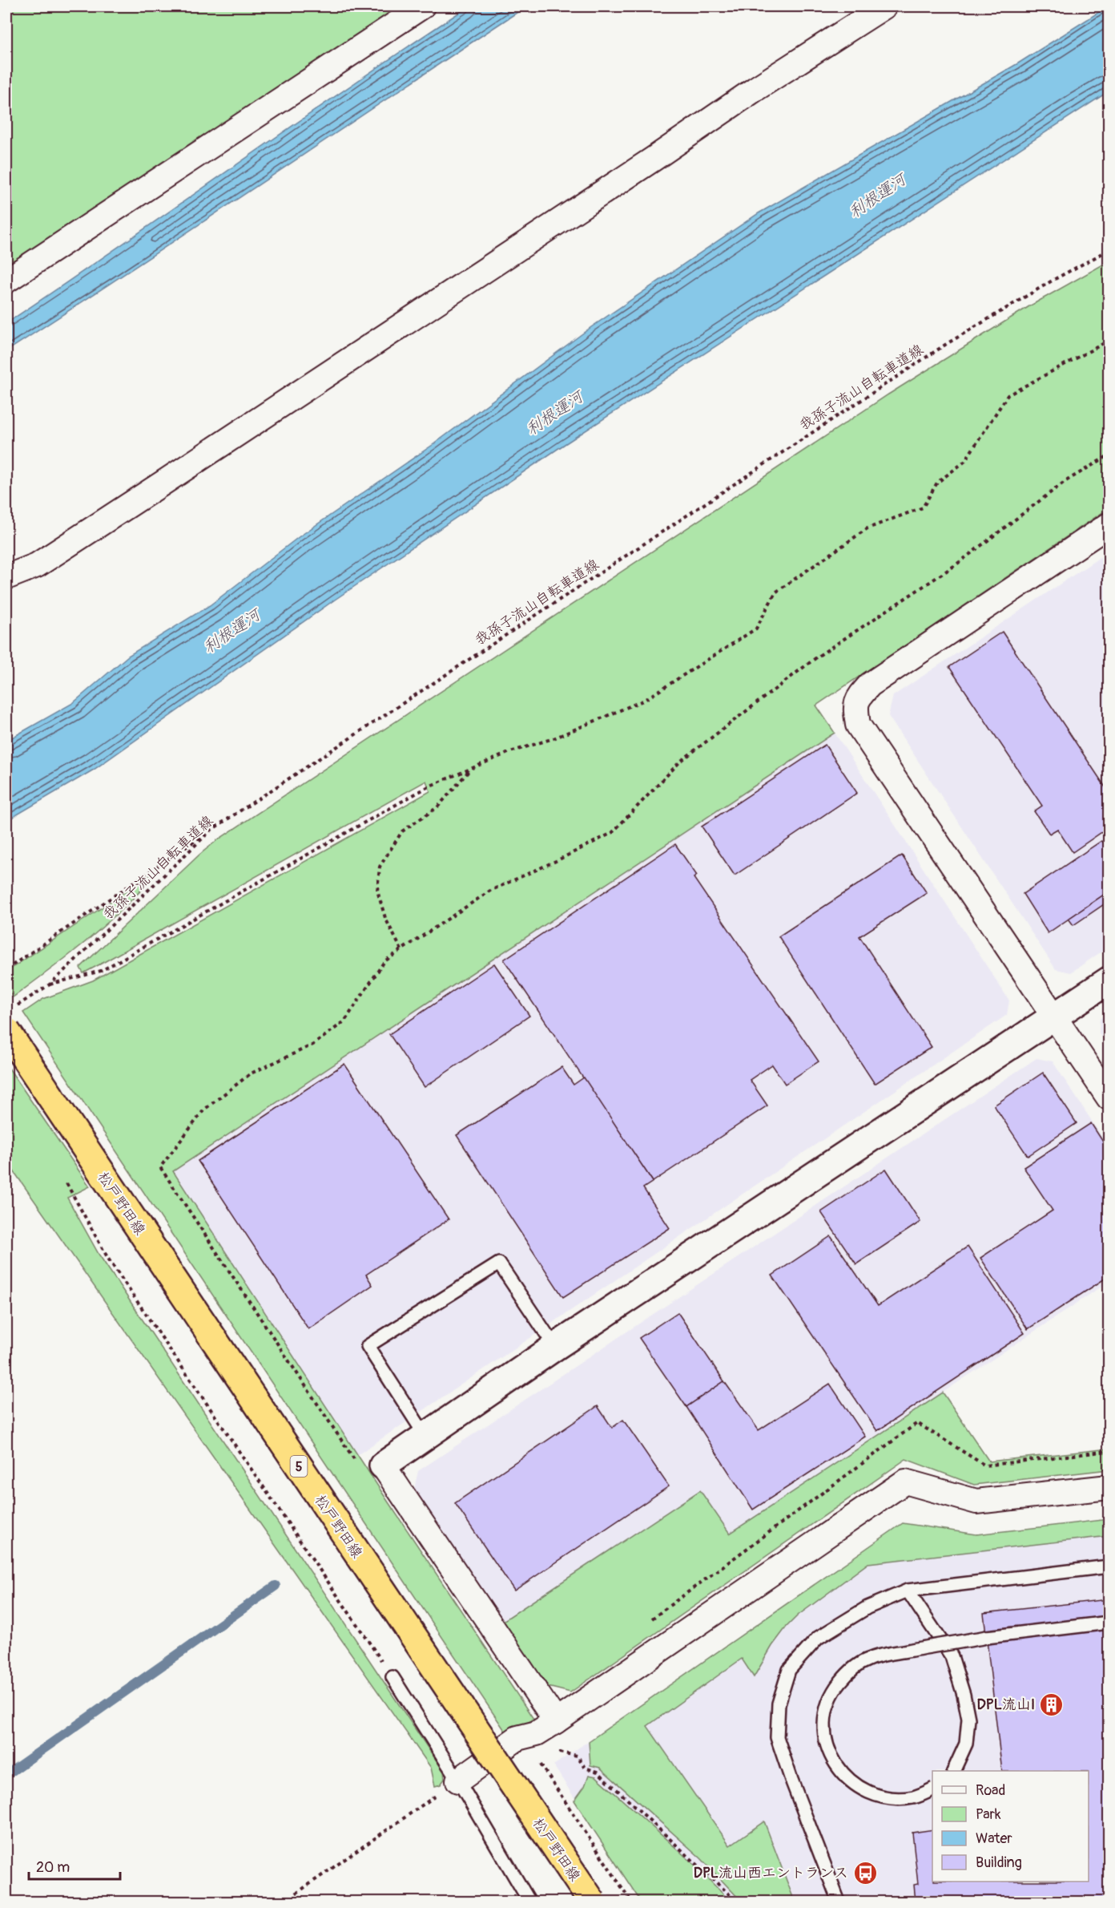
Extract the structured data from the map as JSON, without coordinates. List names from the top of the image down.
{
  "streets": {
    "main road": ["松戸野田線", "5"],
    "path": ["我孫子流山自転車道線"]
  },
  "crossings": [
    ["我孫子流山自転車道線", "松戸野田線"]
  ],
  "water": ["利根運河"],
  "places": {
    "building": ["DPL流山I"],
    "bus stop": ["DPL流山西エントランス"]
  },
  "legend": [
    "Road",
    "Park",
    "Water",
    "Building"
  ],
  "scale_bar": "20 m"
}
